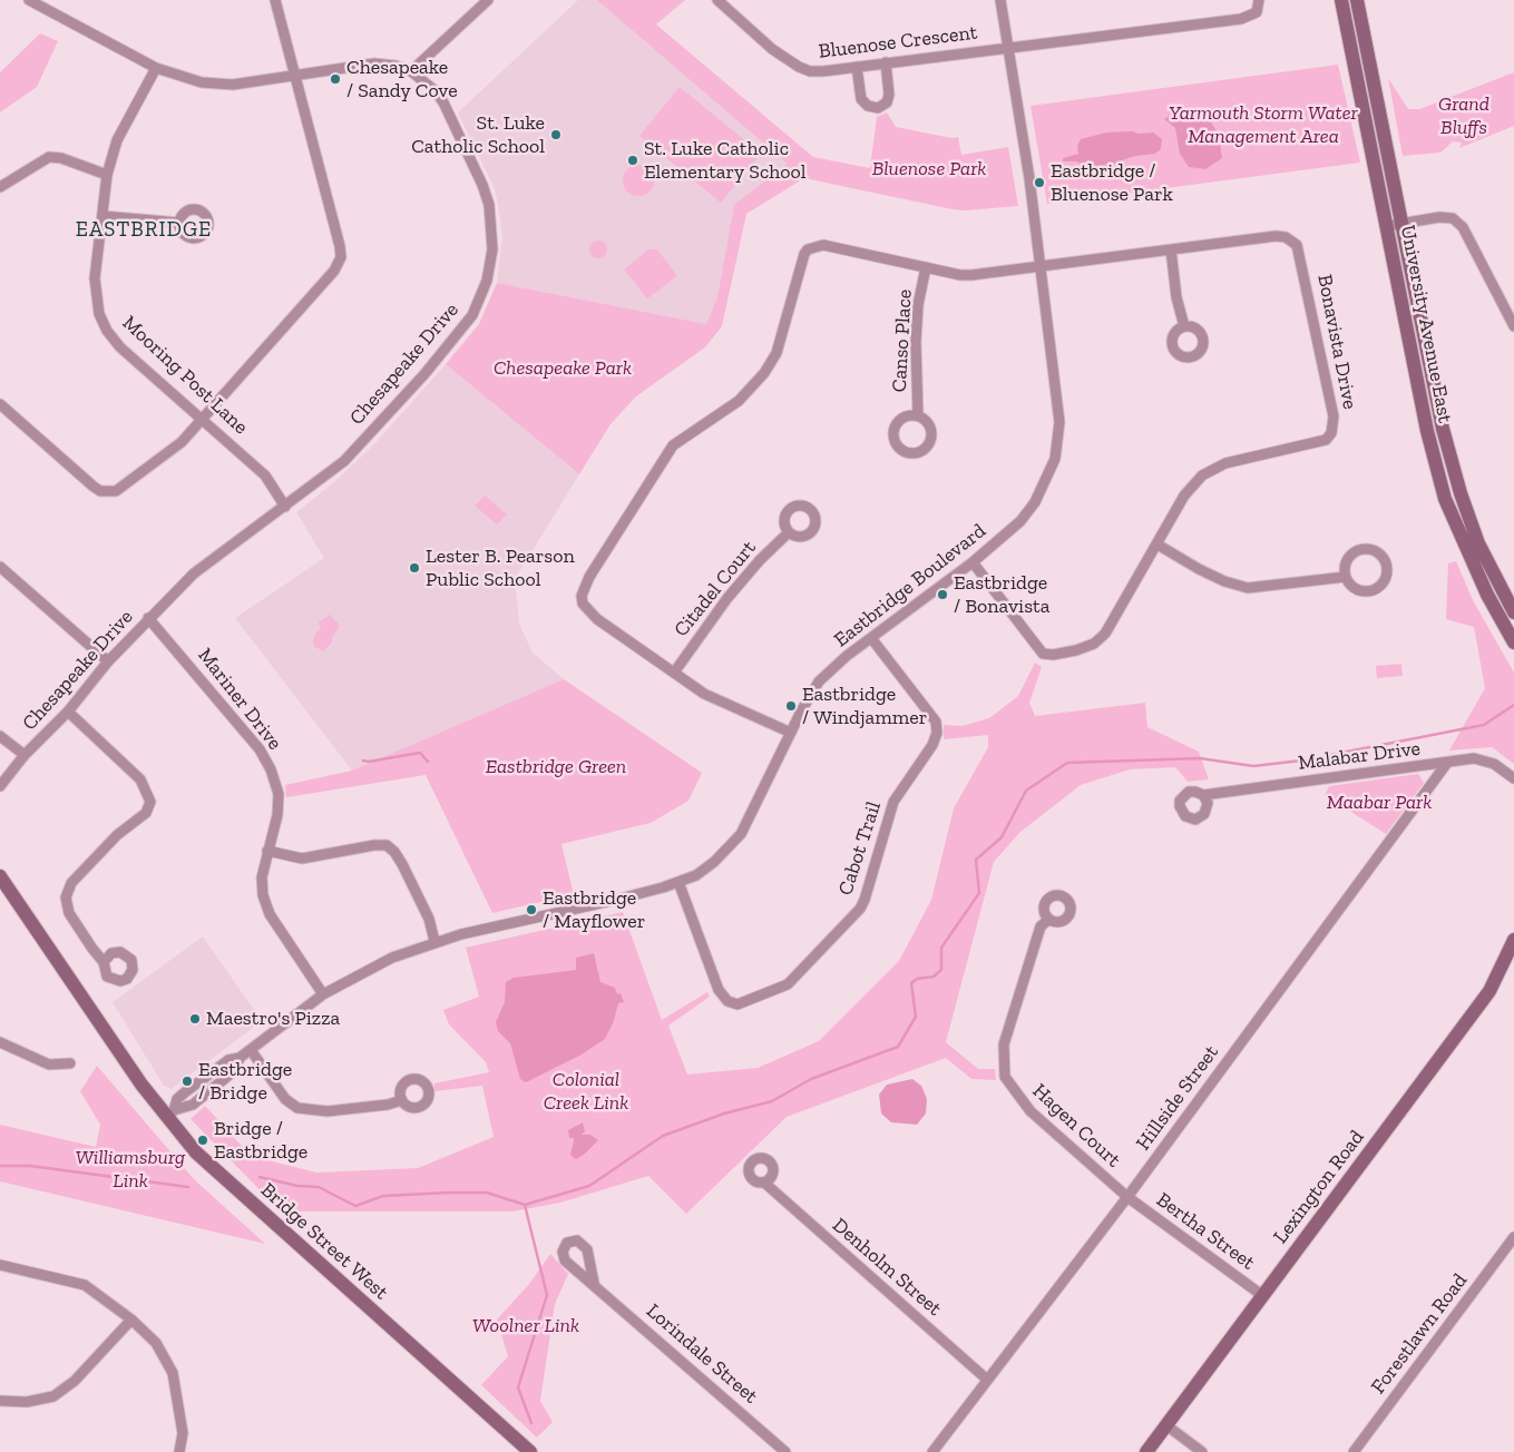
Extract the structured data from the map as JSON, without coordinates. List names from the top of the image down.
{
  "streets": {
    "main road": ["University Avenue East", "Lexington Road", "Bridge Street West"],
    "street": [
      "Bluenose Crescent",
      "Canso Place",
      "Bonavista Drive",
      "Chesapeake Drive",
      "Mooring Post Lane",
      "Eastbridge Boulevard",
      "Citadel Court",
      "Mariner Drive",
      "Malabar Drive",
      "Cabot Trail",
      "Hillside Street",
      "Hagen Court",
      "Bertha Street",
      "Denholm Street",
      "Forestlawn Road",
      "Lorindale Street"
    ]
  },
  "crossings": [
    ["Bluenose Crescent", "Eastbridge Boulevard"],
    ["Canso Place", "Bonavista Drive"],
    ["Bonavista Drive", "Eastbridge Boulevard"],
    ["Bonavista Drive", "Citadel Court"],
    ["Chesapeake Drive", "Mooring Post Lane"],
    ["Chesapeake Drive", "Mariner Drive"],
    ["Eastbridge Boulevard", "Mariner Drive"],
    ["Eastbridge Boulevard", "Cabot Trail"],
    ["Eastbridge Boulevard", "Bridge Street West"],
    ["Malabar Drive", "Hillside Street"],
    ["Hillside Street", "Hagen Court"],
    ["Hillside Street", "Bertha Street"],
    ["Hillside Street", "Denholm Street"],
    ["Hagen Court", "Bertha Street"],
    ["Lexington Road", "Bertha Street"]
  ],
  "districts": ["EASTBRIDGE"],
  "parks": [
    "Grand Bluffs",
    "Yarmouth Storm Water Management Area",
    "Bluenose Park",
    "Chesapeake Park",
    "Eastbridge Green",
    "Maabar Park",
    "Colonial Creek Link",
    "Williamsburg Link",
    "Woolner Link"
  ],
  "places": [
    "Chesapeake / Sandy Cove",
    "St. Luke Catholic School",
    "St. Luke Catholic Elementary School",
    "Eastbridge / Bluenose Park",
    "Lester B. Pearson Public School",
    "Eastbridge / Bonavista",
    "Eastbridge / Windjammer",
    "Eastbridge / Mayflower",
    "Maestro's Pizza",
    "Eastbridge / Bridge",
    "Bridge / Eastbridge"
  ]
}
